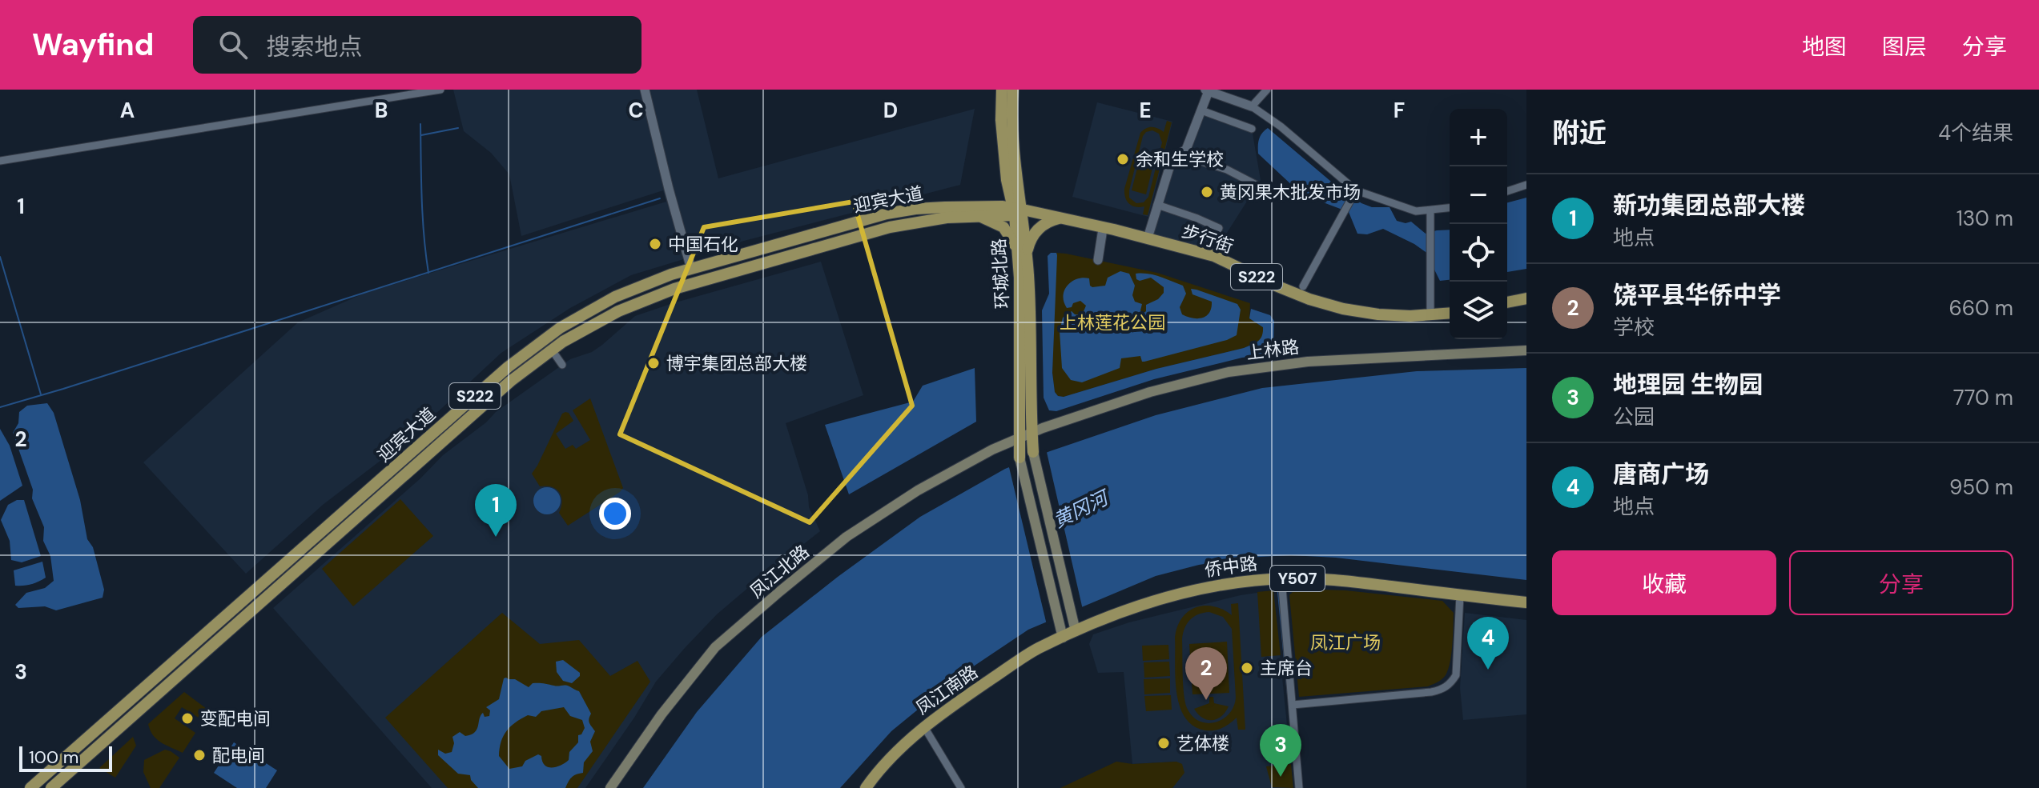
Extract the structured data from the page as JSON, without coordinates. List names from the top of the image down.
{
  "streets": {
    "main road": [
      "迎宾大道",
      "步行街",
      "环城北路",
      "S222",
      "上林路",
      "侨中路",
      "凤江北路",
      "Y507",
      "凤江南路"
    ]
  },
  "crossings": [
    ["迎宾大道", "步行街"],
    ["迎宾大道", "环城北路"],
    ["步行街", "环城北路"],
    ["环城北路", "上林路"],
    ["环城北路", "凤江北路"],
    ["上林路", "凤江北路"],
    ["侨中路", "凤江南路"]
  ],
  "water": ["黄冈河"],
  "parks": ["上林莲花公园", "凤江广场"],
  "places": [
    "余和生学校",
    "黄冈果木批发市场",
    "中国石化",
    "博宇集团总部大楼",
    "主席台",
    "变配电间",
    "艺体楼",
    "配电间"
  ],
  "scale_bar": "100 m",
  "page": {
    "header": "Wayfind",
    "search": "搜索地点",
    "nav": ["地图", "图层", "分享"],
    "heading": ["附近", "4个结果"],
    "map_buttons": ["+", "−"],
    "list": [
      {
        "mark": "1",
        "name": "新功集团总部大楼",
        "note": "地点",
        "value": "130 m"
      },
      {
        "mark": "2",
        "name": "饶平县华侨中学",
        "note": "学校",
        "value": "660 m"
      },
      {
        "mark": "3",
        "name": "地理园 生物园",
        "note": "公园",
        "value": "770 m"
      },
      {
        "mark": "4",
        "name": "唐商广场",
        "note": "地点",
        "value": "950 m"
      }
    ],
    "pins": [
      "1",
      "4",
      "2",
      "3"
    ],
    "buttons": ["收藏", "分享"],
    "scale": "100 m"
  },
  "grid": {
    "columns": [
      "A",
      "B",
      "C",
      "D",
      "E",
      "F"
    ],
    "rows": ["1", "2", "3"]
  }
}
